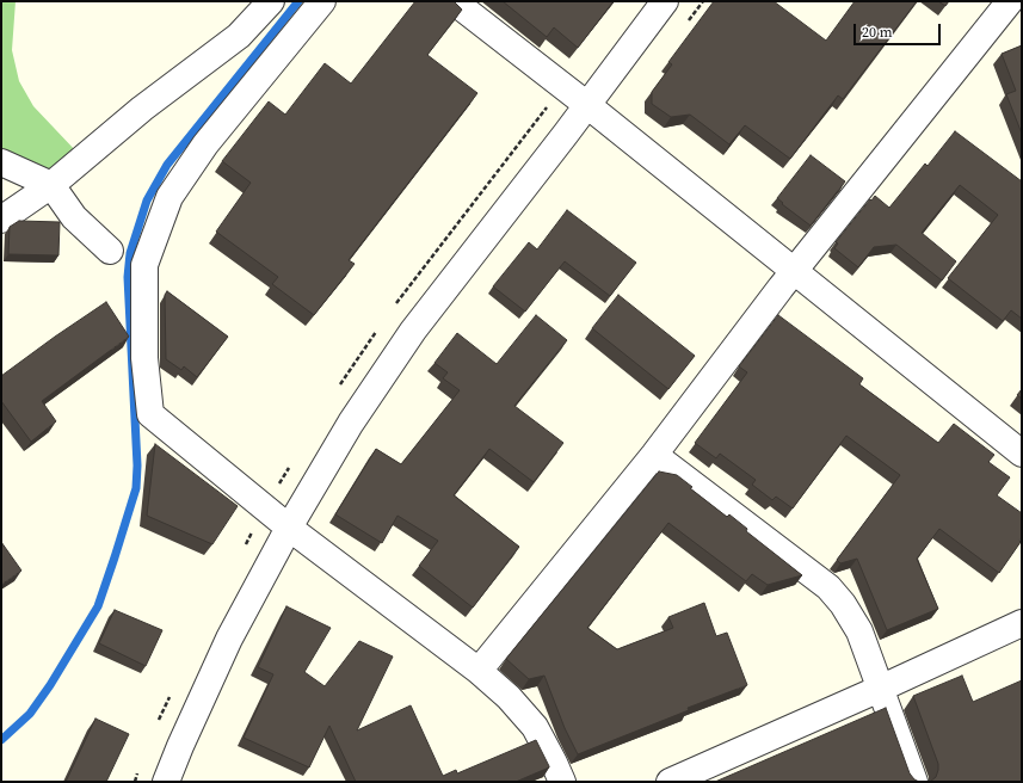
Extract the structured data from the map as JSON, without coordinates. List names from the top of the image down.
{
  "scale_bar": "20 m"
}
